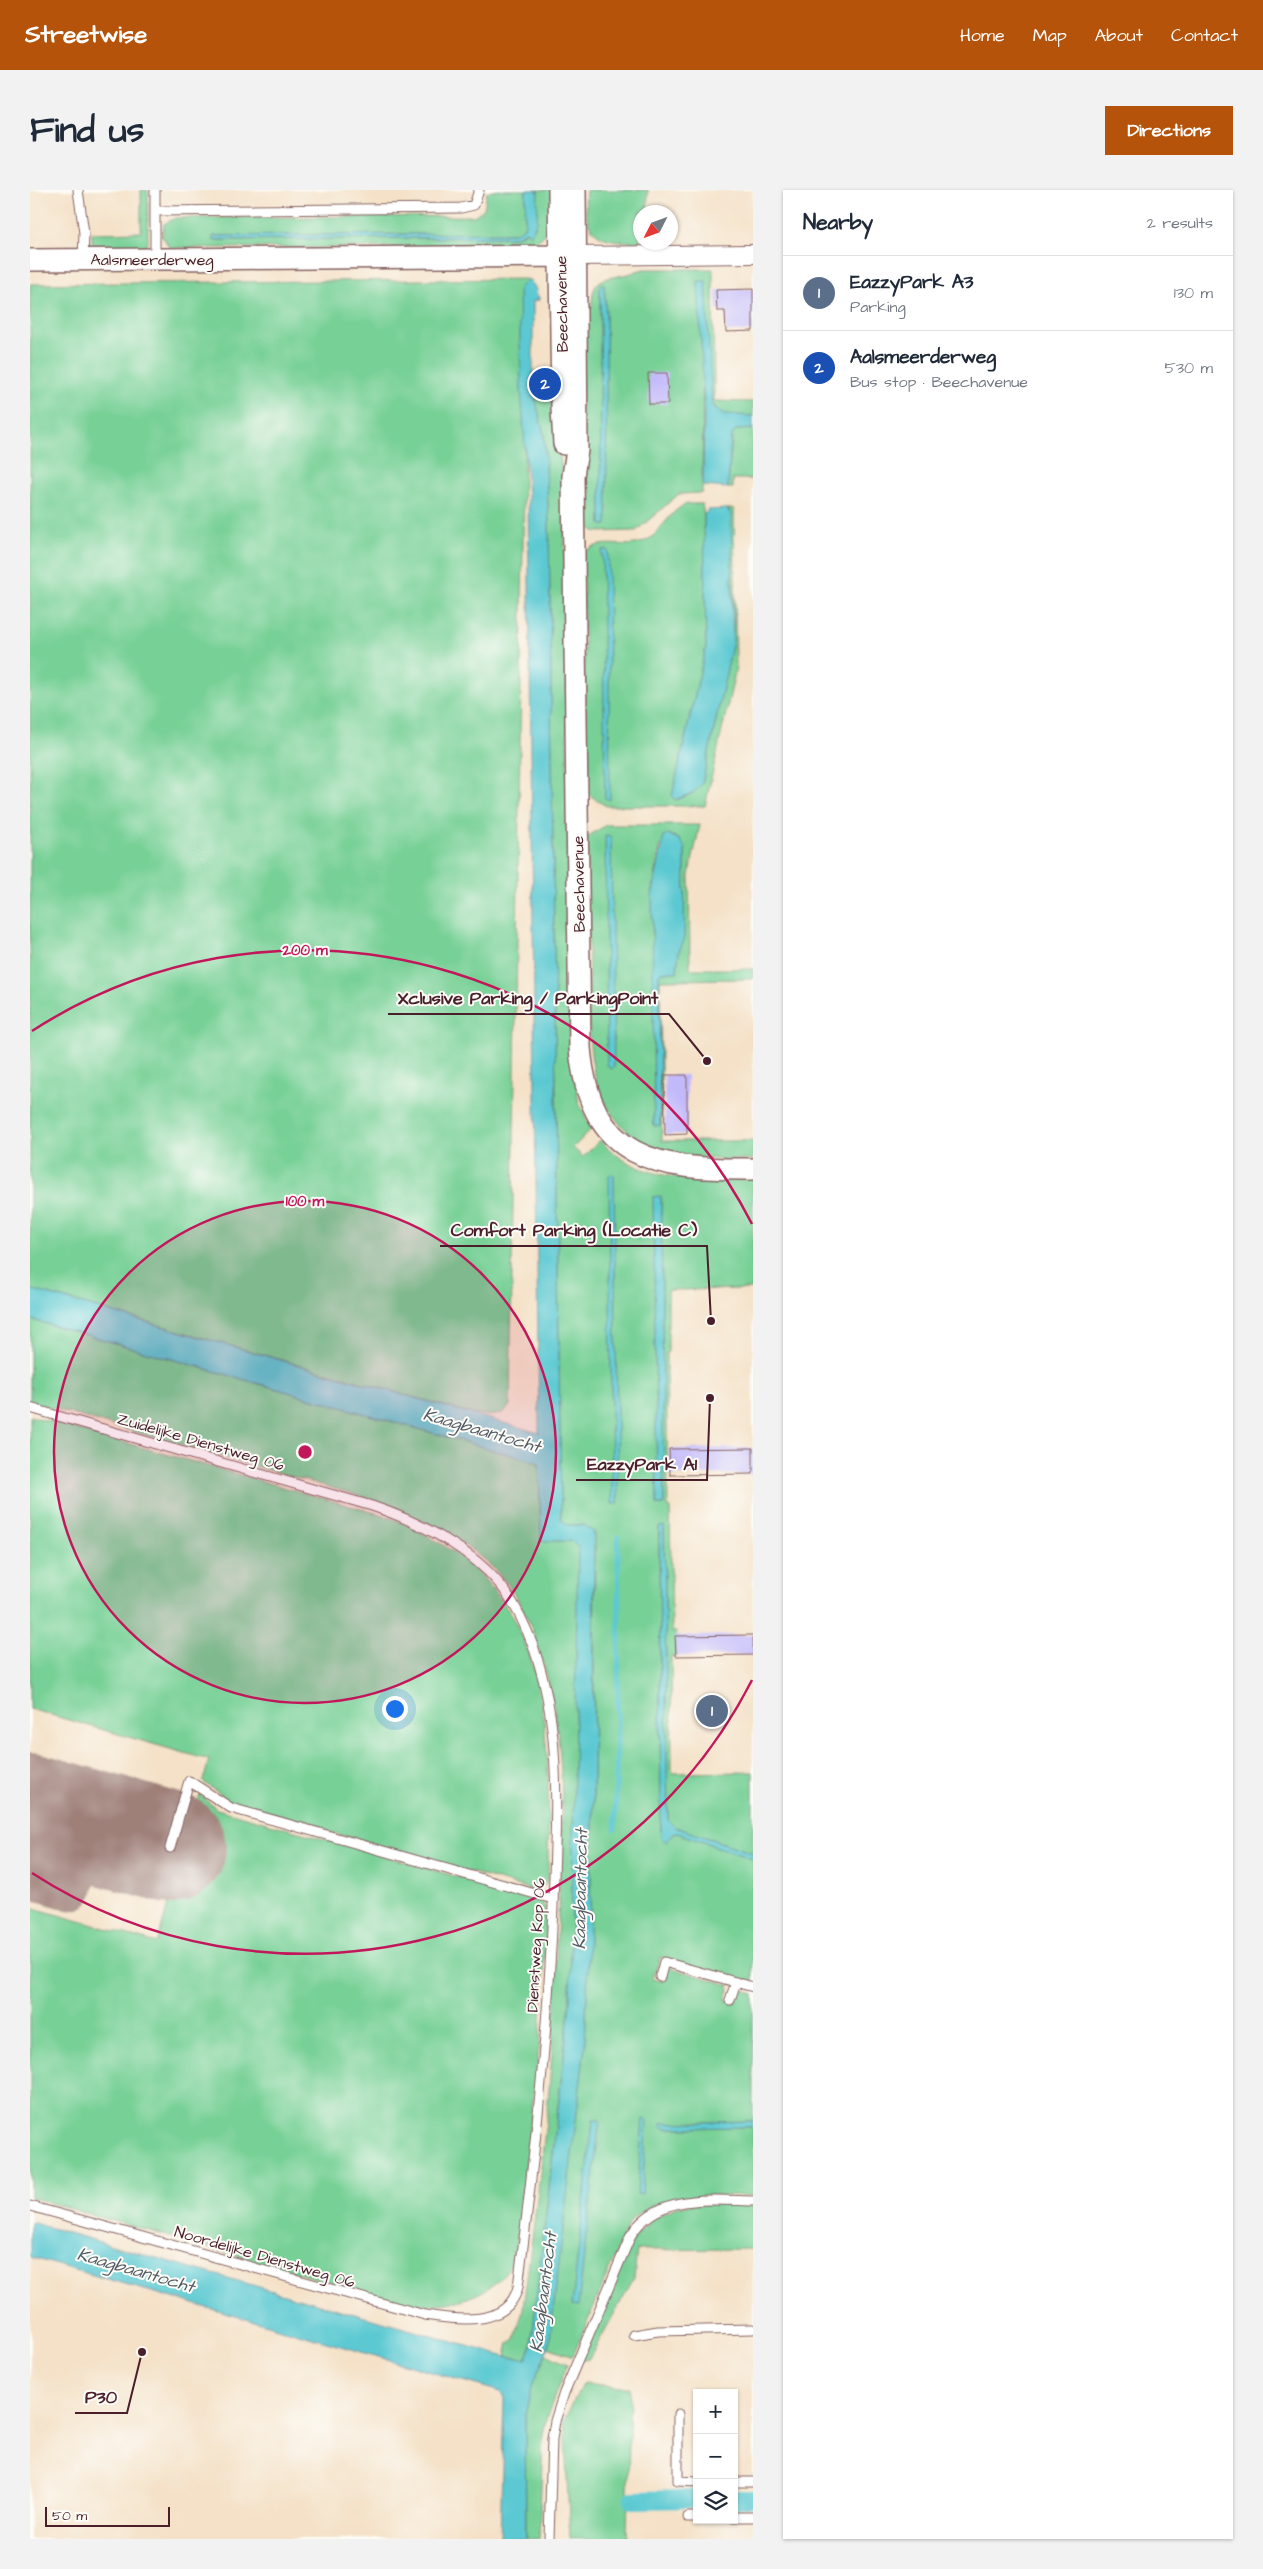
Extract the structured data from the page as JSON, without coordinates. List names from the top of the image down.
{
  "streets": {
    "street": ["Aalsmeerderweg", "Beechavenue"],
    "lane": ["Zuidelijke Dienstweg 06", "Dienstweg Kop 06", "Noordelijke Dienstweg 06"]
  },
  "crossings": [
    ["Aalsmeerderweg", "Beechavenue"],
    ["Zuidelijke Dienstweg 06", "Dienstweg Kop 06"],
    ["Dienstweg Kop 06", "Noordelijke Dienstweg 06"]
  ],
  "water": ["Kaagbaantocht"],
  "places": [
    "Xclusive Parking / ParkingPoint",
    "Comfort Parking (Locatie C)",
    "EazzyPark A1",
    "P30"
  ],
  "scale_bar": "50 m",
  "north": "bottom left",
  "page": {
    "header": "Streetwise",
    "nav": [
      "Home",
      "Map",
      "About",
      "Contact"
    ],
    "title": "Find us",
    "buttons": "Directions",
    "heading": ["Nearby", "2 results"],
    "list": [
      {
        "mark": "1",
        "name": "EazzyPark A3",
        "note": "Parking",
        "value": "130 m"
      },
      {
        "mark": "2",
        "name": "Aalsmeerderweg",
        "note": "Bus stop · Beechavenue",
        "value": "530 m"
      }
    ],
    "pins": ["2", "1"],
    "map_buttons": ["+", "−"],
    "scale": "50 m"
  },
  "rings": ["200 m", "100 m"]
}
